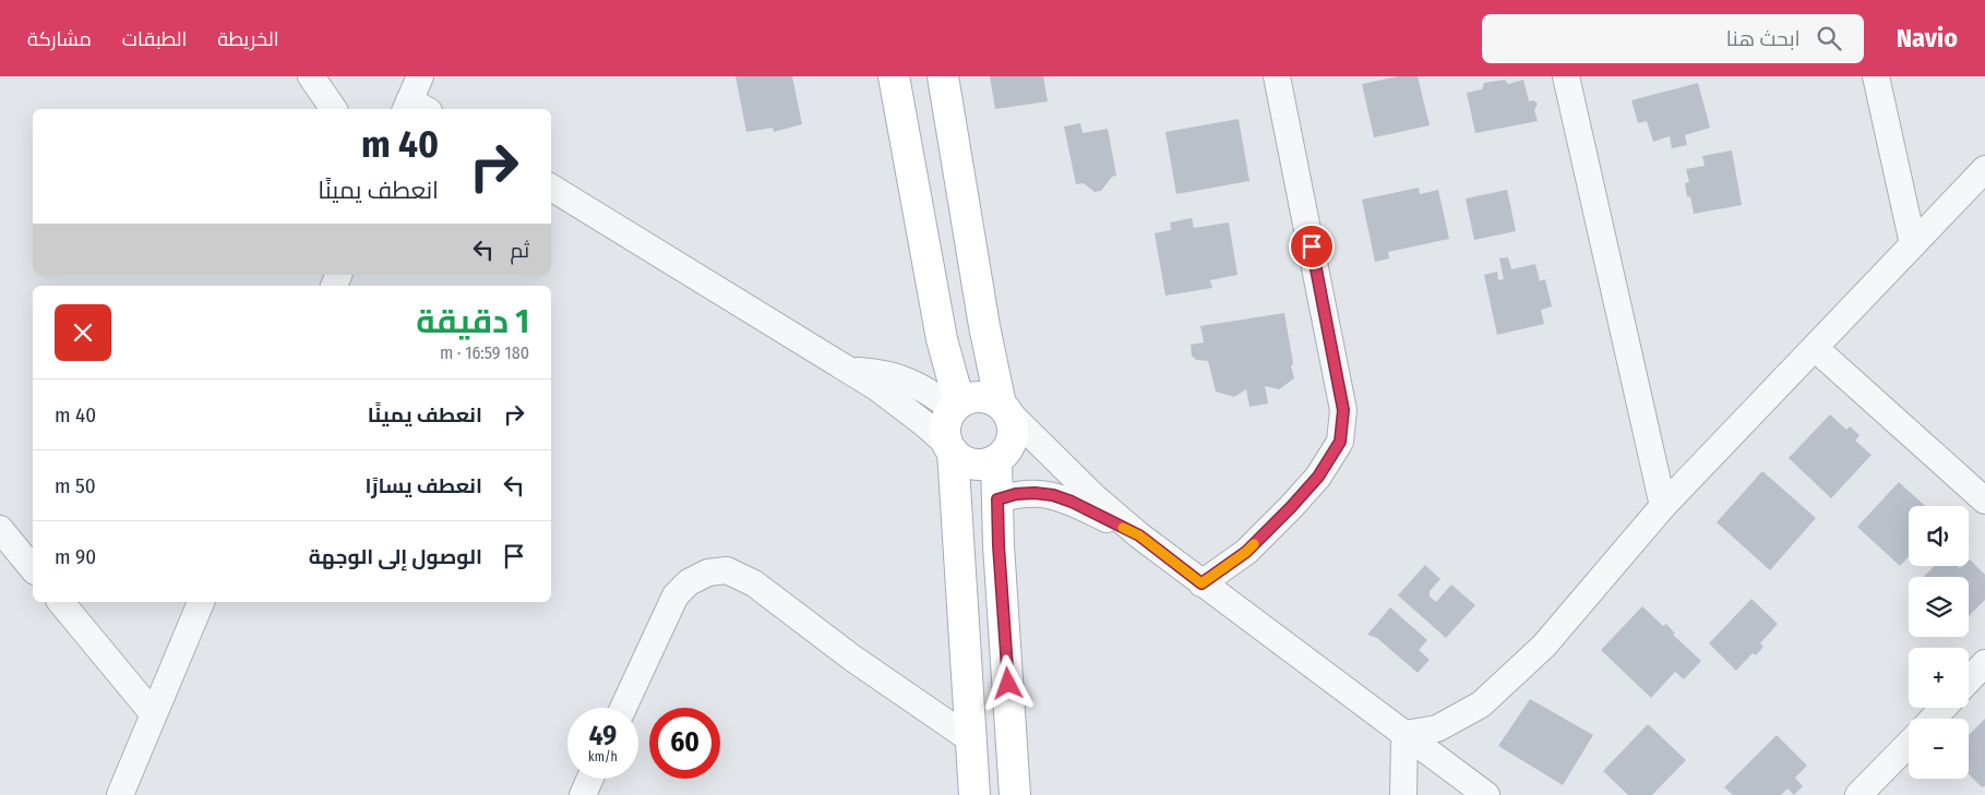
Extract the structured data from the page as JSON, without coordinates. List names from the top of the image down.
{
  "page": {
    "header": "Navio",
    "search": "ابحث هنا",
    "nav": ["الخريطة", "الطبقات", "مشاركة"],
    "turn": ["40 m", "انعطف يمينًا"],
    "then": "ثم",
    "heading": ["1 دقيقة", "180 m · 16:59"],
    "list": [
      {
        "name": "انعطف يمينًا",
        "value": "40 m"
      },
      {
        "name": "انعطف يسارًا",
        "value": "50 m"
      },
      {
        "name": "الوصول إلى الوجهة",
        "value": "90 m"
      }
    ],
    "map_buttons": ["+", "−"],
    "speed": "49 km/h",
    "limit": "60"
  }
}
